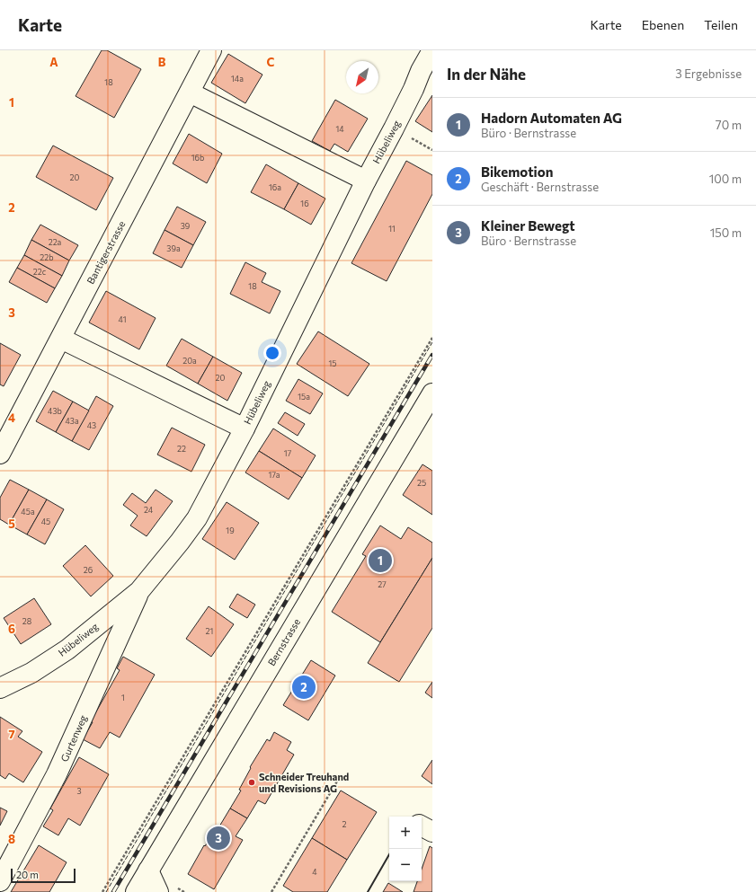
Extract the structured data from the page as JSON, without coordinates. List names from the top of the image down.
{
  "streets": {
    "street": [
      "Hübeliweg",
      "Bantigerstrasse",
      "Bernstrasse",
      "Gurtenweg"
    ]
  },
  "crossings": [
    ["Hübeliweg", "Gurtenweg"]
  ],
  "places": ["Schneider Treuhand und Revisions AG"],
  "house_numbers": [
    "14a",
    "18",
    "14",
    "16b",
    "20",
    "16a",
    "16",
    "39",
    "11",
    "22a",
    "39a",
    "22b",
    "22c",
    "18",
    "41",
    "20a",
    "15",
    "20",
    "15a",
    "43b",
    "43a",
    "43",
    "22",
    "17",
    "17a",
    "25",
    "24",
    "45a",
    "45",
    "19",
    "26",
    "27",
    "28",
    "21",
    "1",
    "3",
    "2",
    "4"
  ],
  "scale_bar": "20 m",
  "north": "bottom left",
  "page": {
    "header": "Karte",
    "nav": ["Karte", "Ebenen", "Teilen"],
    "heading": ["In der Nähe", "3 Ergebnisse"],
    "list": [
      {
        "mark": "1",
        "name": "Hadorn Automaten AG",
        "note": "Büro · Bernstrasse",
        "value": "70 m"
      },
      {
        "mark": "2",
        "name": "Bikemotion",
        "note": "Geschäft · Bernstrasse",
        "value": "100 m"
      },
      {
        "mark": "3",
        "name": "Kleiner Bewegt",
        "note": "Büro · Bernstrasse",
        "value": "150 m"
      }
    ],
    "pins": ["1", "2", "3"],
    "map_buttons": ["+", "−"],
    "scale": "20 m"
  },
  "grid": {
    "columns": ["A", "B", "C"],
    "rows": [
      "1",
      "2",
      "3",
      "4",
      "5",
      "6",
      "7",
      "8"
    ]
  }
}
